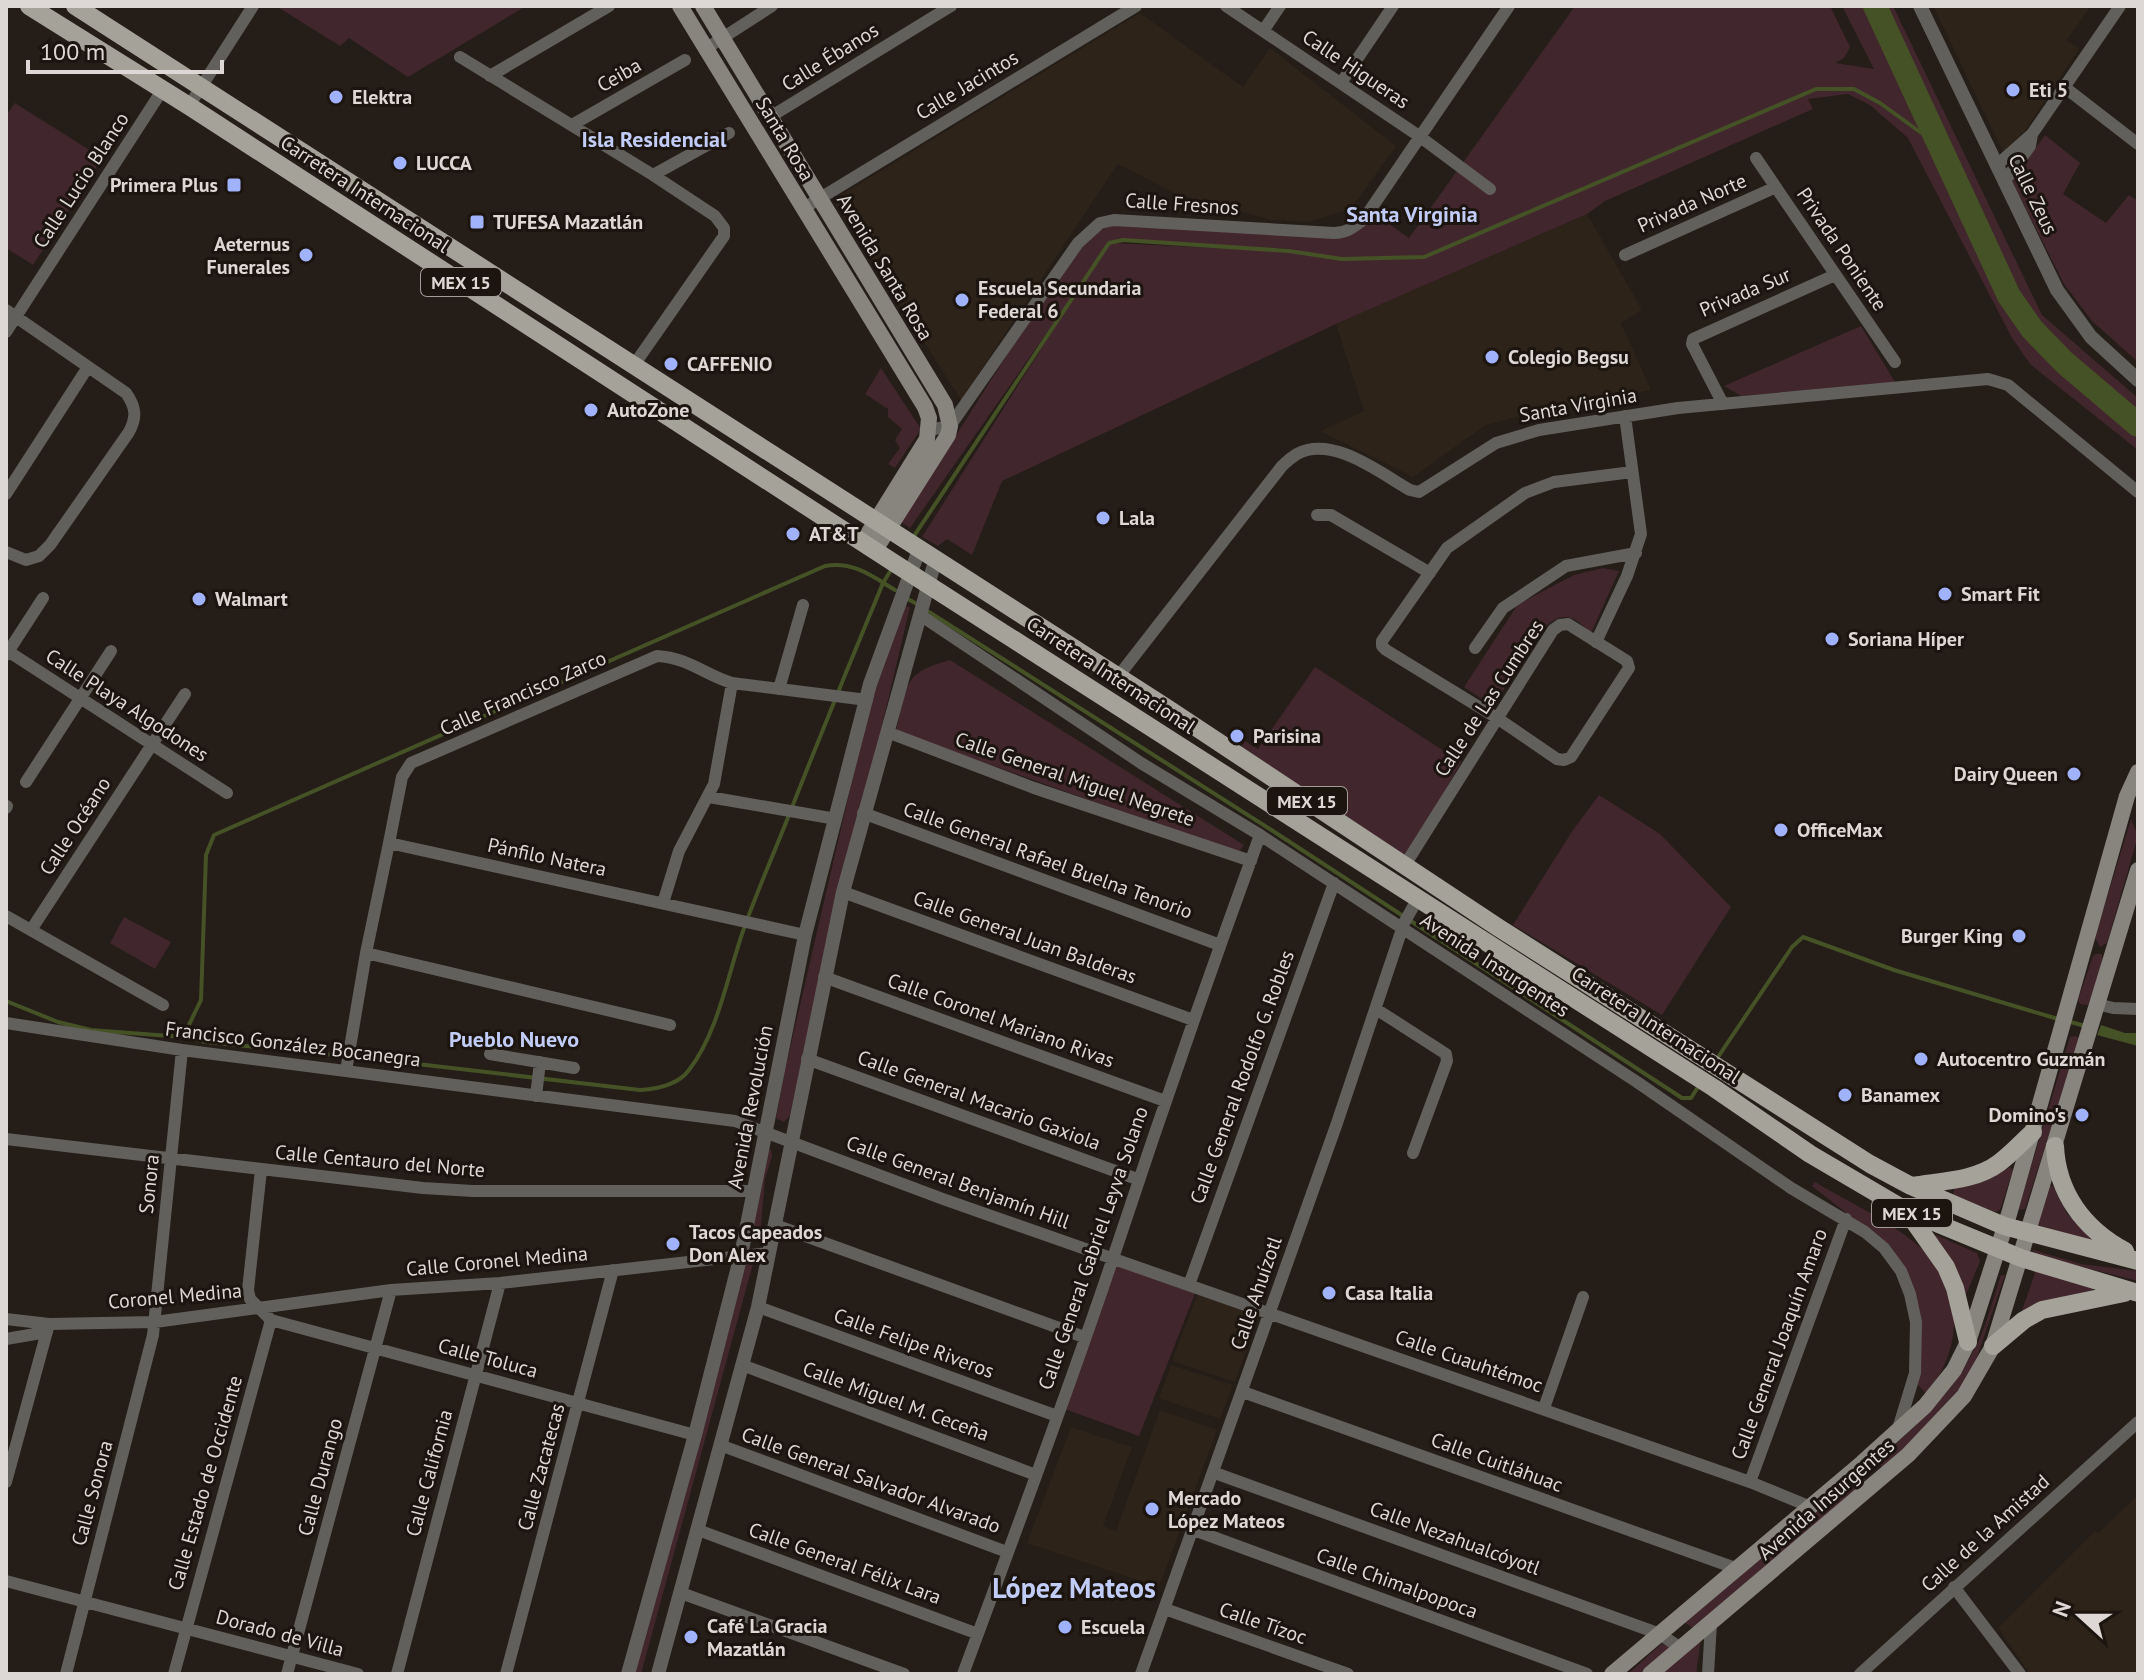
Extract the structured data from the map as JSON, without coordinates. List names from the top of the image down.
{
  "streets": {
    "main road": [
      "Santa Rosa",
      "Carretera Internacional",
      "Avenida Santa Rosa",
      "MEX 15",
      "Avenida Insurgentes"
    ],
    "street": [
      "Calle Ébanos",
      "Calle Higueras",
      "Ceiba",
      "Calle Jacintos",
      "Calle Lucio Blanco",
      "Calle Zeus",
      "Privada Norte",
      "Calle Fresnos",
      "Privada Poniente",
      "Privada Sur",
      "Santa Virginia",
      "Calle Francisco Zarco",
      "Calle de Las Cumbres",
      "Calle Playa Algodones",
      "Calle General Miguel Negrete",
      "Calle Océano",
      "Pánfilo Natera",
      "Calle General Rafael Buelna Tenorio",
      "Calle General Juan Balderas",
      "Calle Coronel Mariano Rivas",
      "Francisco González Bocanegra",
      "Calle General Rodolfo G. Robles",
      "Calle General Macario Gaxiola",
      "Avenida Revolución",
      "Calle Centauro del Norte",
      "Calle General Benjamín Hill",
      "Sonora",
      "Calle General Gabriel Leyva Solano",
      "Calle Coronel Medina",
      "Calle Ahuízotl",
      "Coronel Medina",
      "Calle Felipe Riveros",
      "Calle General Joaquín Amaro",
      "Calle Toluca",
      "Calle Cuauhtémoc",
      "Calle Miguel M. Ceceña",
      "Calle Cuitláhuac",
      "Calle Zacatecas",
      "Calle California",
      "Calle Durango",
      "Calle General Salvador Alvarado",
      "Calle Estado de Occidente",
      "Calle Sonora",
      "Calle de la Amistad",
      "Calle Nezahualcóyotl",
      "Calle General Félix Lara",
      "Calle Chimalpopoca",
      "Calle Tízoc",
      "Dorado de Villa"
    ]
  },
  "crossings": [
    ["Calle Ébanos", "Avenida Santa Rosa"],
    ["Calle Higueras", "Calle Fresnos"],
    ["Calle Jacintos", "Santa Rosa"],
    ["Calle Jacintos", "Avenida Santa Rosa"],
    ["Calle Lucio Blanco", "Carretera Internacional"],
    ["Carretera Internacional", "MEX 15"],
    ["Carretera Internacional", "Santa Virginia"],
    ["Carretera Internacional", "Calle de Las Cumbres"],
    ["Carretera Internacional", "Avenida Insurgentes"],
    ["Carretera Internacional", "Avenida Revolución"],
    ["Carretera Internacional", "Calle Ahuízotl"],
    ["Privada Norte", "Privada Poniente"],
    ["Calle Fresnos", "Avenida Santa Rosa"],
    ["Privada Poniente", "Privada Sur"],
    ["MEX 15", "Avenida Insurgentes"],
    ["Privada Sur", "Santa Virginia"],
    ["Calle Francisco Zarco", "Pánfilo Natera"],
    ["Calle Playa Algodones", "Calle Océano"],
    ["Calle General Miguel Negrete", "Calle General Gabriel Leyva Solano"],
    ["Pánfilo Natera", "Avenida Revolución"],
    ["Calle General Rafael Buelna Tenorio", "Calle General Gabriel Leyva Solano"],
    ["Calle General Juan Balderas", "Calle General Gabriel Leyva Solano"],
    ["Avenida Insurgentes", "Calle General Rodolfo G. Robles"],
    ["Avenida Insurgentes", "Calle General Gabriel Leyva Solano"],
    ["Avenida Insurgentes", "Calle Ahuízotl"],
    ["Avenida Insurgentes", "Calle General Joaquín Amaro"],
    ["Avenida Insurgentes", "Calle Cuauhtémoc"],
    ["Avenida Insurgentes", "Calle Cuitláhuac"],
    ["Avenida Insurgentes", "Calle Nezahualcóyotl"],
    ["Calle Coronel Mariano Rivas", "Calle General Gabriel Leyva Solano"],
    ["Francisco González Bocanegra", "Avenida Revolución"],
    ["Francisco González Bocanegra", "Calle General Benjamín Hill"],
    ["Francisco González Bocanegra", "Sonora"],
    ["Calle General Rodolfo G. Robles", "Calle Cuauhtémoc"],
    ["Calle General Macario Gaxiola", "Calle General Gabriel Leyva Solano"],
    ["Avenida Revolución", "Calle Centauro del Norte"],
    ["Avenida Revolución", "Calle General Benjamín Hill"],
    ["Avenida Revolución", "Calle Coronel Medina"],
    ["Avenida Revolución", "Calle Toluca"],
    ["Calle Centauro del Norte", "Sonora"],
    ["Calle General Benjamín Hill", "Calle General Gabriel Leyva Solano"],
    ["Calle General Benjamín Hill", "Calle Cuauhtémoc"],
    ["Sonora", "Coronel Medina"],
    ["Sonora", "Calle Sonora"],
    ["Calle General Gabriel Leyva Solano", "Calle Felipe Riveros"],
    ["Calle General Gabriel Leyva Solano", "Calle Cuauhtémoc"],
    ["Calle General Gabriel Leyva Solano", "Calle Miguel M. Ceceña"],
    ["Calle General Gabriel Leyva Solano", "Calle General Salvador Alvarado"],
    ["Calle General Gabriel Leyva Solano", "Calle General Félix Lara"],
    ["Calle Coronel Medina", "Coronel Medina"],
    ["Calle Coronel Medina", "Calle Zacatecas"],
    ["Calle Coronel Medina", "Calle California"],
    ["Calle Coronel Medina", "Calle Durango"],
    ["Calle Ahuízotl", "Calle Cuauhtémoc"],
    ["Calle Ahuízotl", "Calle Cuitláhuac"],
    ["Calle Ahuízotl", "Calle Nezahualcóyotl"],
    ["Calle Ahuízotl", "Calle Chimalpopoca"],
    ["Calle Ahuízotl", "Calle Tízoc"],
    ["Coronel Medina", "Calle Sonora"],
    ["Calle General Joaquín Amaro", "Calle Cuauhtémoc"],
    ["Calle Toluca", "Calle Zacatecas"],
    ["Calle Toluca", "Calle California"],
    ["Calle Toluca", "Calle Durango"],
    ["Calle Toluca", "Calle Estado de Occidente"],
    ["Calle Durango", "Dorado de Villa"],
    ["Calle Estado de Occidente", "Dorado de Villa"],
    ["Calle Sonora", "Dorado de Villa"]
  ],
  "districts": [
    "Isla Residencial",
    "Santa Virginia",
    "Pueblo Nuevo",
    "López Mateos"
  ],
  "places": {
    "other": [
      "Eti 5",
      "Elektra",
      "LUCCA",
      "Aeternus Funerales",
      "Escuela Secundaria Federal 6",
      "Colegio Begsu",
      "CAFFENIO",
      "AutoZone",
      "Lala",
      "AT&T",
      "Smart Fit",
      "Walmart",
      "Soriana Híper",
      "Parisina",
      "Dairy Queen",
      "OfficeMax",
      "Burger King",
      "Autocentro Guzmán",
      "Banamex",
      "Domino's",
      "Tacos Capeados Don Alex",
      "Casa Italia",
      "Mercado López Mateos",
      "Escuela",
      "Café La Gracia Mazatlán"
    ],
    "transit": ["Primera Plus", "TUFESA Mazatlán"]
  },
  "scale_bar": "100 m",
  "north": "left"
}
